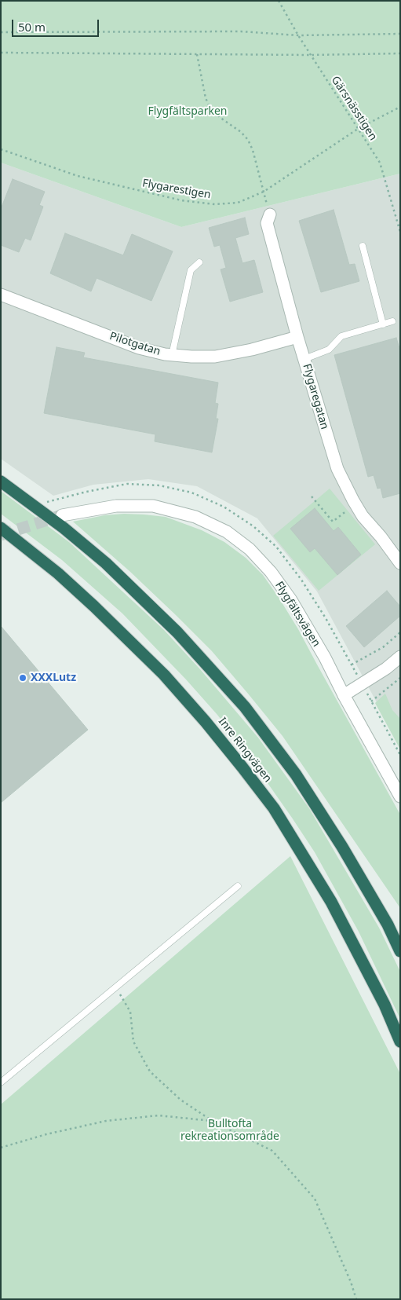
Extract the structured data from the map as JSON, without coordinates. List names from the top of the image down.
{
  "streets": {
    "highway": ["Inre Ringvägen"],
    "street": ["Pilotgatan", "Flygaregatan", "Flygfältsvägen"],
    "path": ["Gärsnässtigen", "Flygarestigen"]
  },
  "crossings": [
    ["Gärsnässtigen", "Flygarestigen"],
    ["Pilotgatan", "Flygaregatan"]
  ],
  "parks": ["Flygfältsparken", "Bulltofta rekreationsområde"],
  "places": ["XXXLutz"],
  "scale_bar": "50 m"
}
